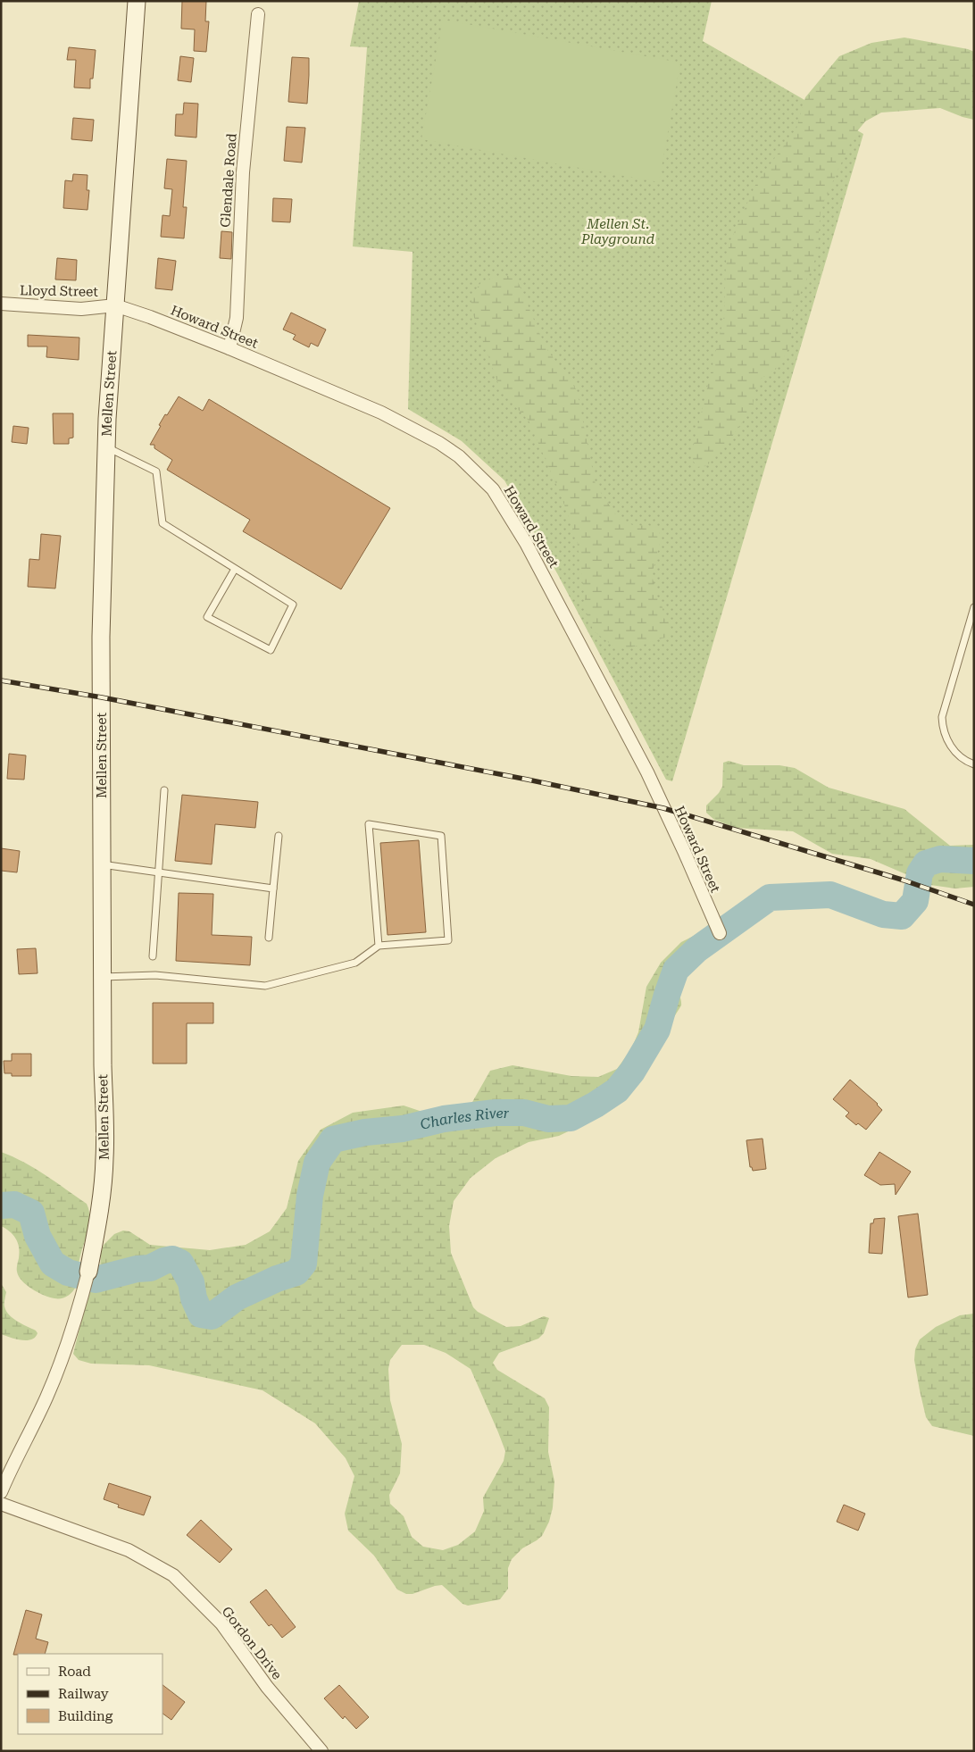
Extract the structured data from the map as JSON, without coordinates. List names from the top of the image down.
{
  "streets": {
    "street": [
      "Glendale Road",
      "Lloyd Street",
      "Howard Street",
      "Mellen Street",
      "Gordon Drive"
    ]
  },
  "crossings": [
    ["Glendale Road", "Howard Street"],
    ["Lloyd Street", "Howard Street"],
    ["Lloyd Street", "Mellen Street"],
    ["Howard Street", "Mellen Street"]
  ],
  "water": ["Charles River"],
  "parks": ["Mellen St. Playground"],
  "legend": ["Road", "Railway", "Building"]
}
